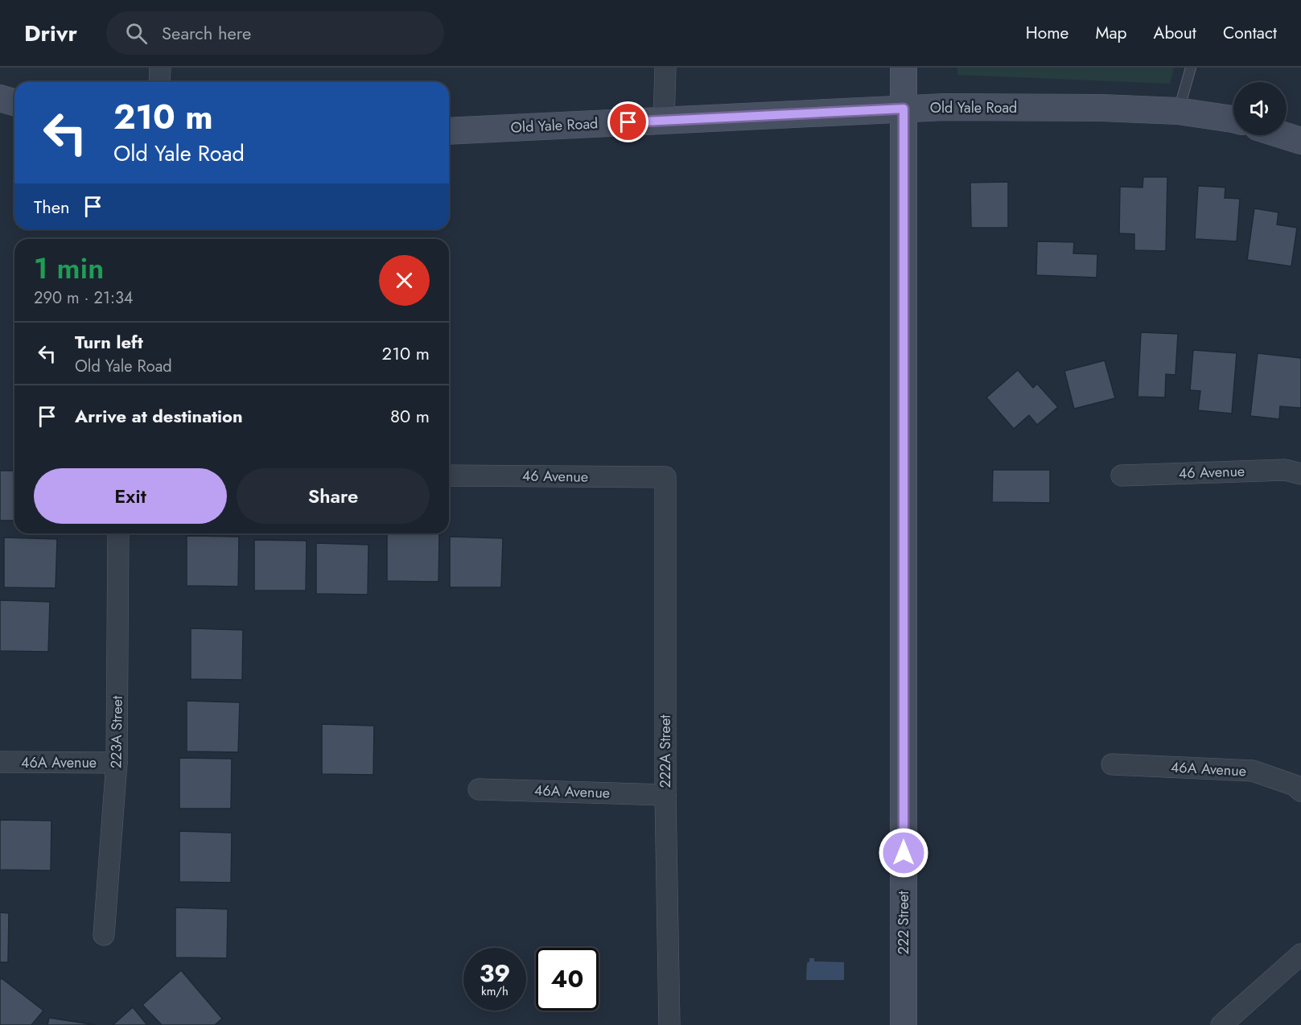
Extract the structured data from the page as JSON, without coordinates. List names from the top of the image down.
{
  "streets": {
    "street": [
      "Old Yale Road",
      "46 Avenue",
      "223A Street",
      "222A Street",
      "46A Avenue",
      "222 Street"
    ]
  },
  "crossings": [
    ["Old Yale Road", "222 Street"],
    ["46 Avenue", "222A Street"],
    ["223A Street", "46A Avenue"],
    ["222A Street", "46A Avenue"]
  ],
  "page": {
    "header": "Drivr",
    "search": "Search here",
    "nav": [
      "Home",
      "Map",
      "About",
      "Contact"
    ],
    "turn": ["210 m", "Old Yale Road"],
    "then": "Then",
    "heading": ["1 min", "290 m · 21:34"],
    "list": [
      {
        "name": "Turn left",
        "note": "Old Yale Road",
        "value": "210 m"
      },
      {
        "name": "Arrive at destination",
        "value": "80 m"
      }
    ],
    "buttons": ["Exit", "Share"],
    "speed": "39 km/h",
    "limit": "40"
  }
}
